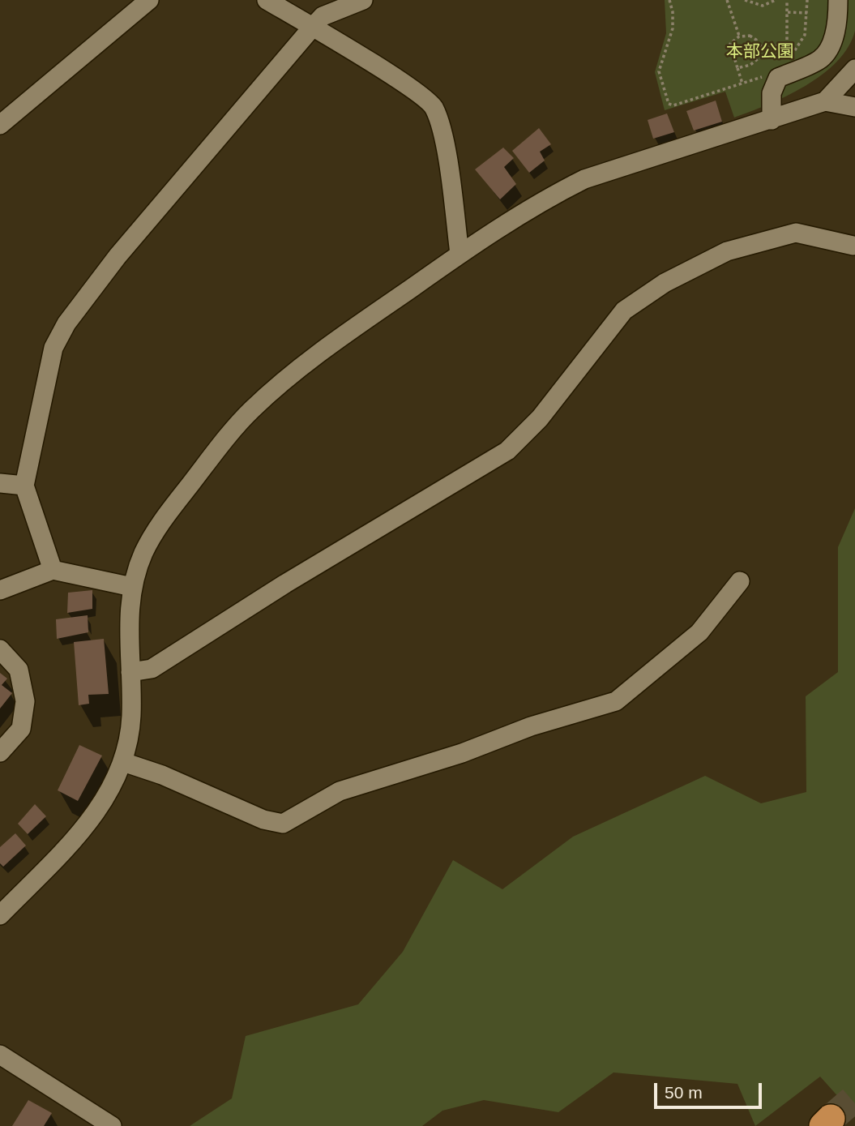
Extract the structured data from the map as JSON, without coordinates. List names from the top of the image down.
{
  "parks": ["本部公園"],
  "scale_bar": "50 m"
}
